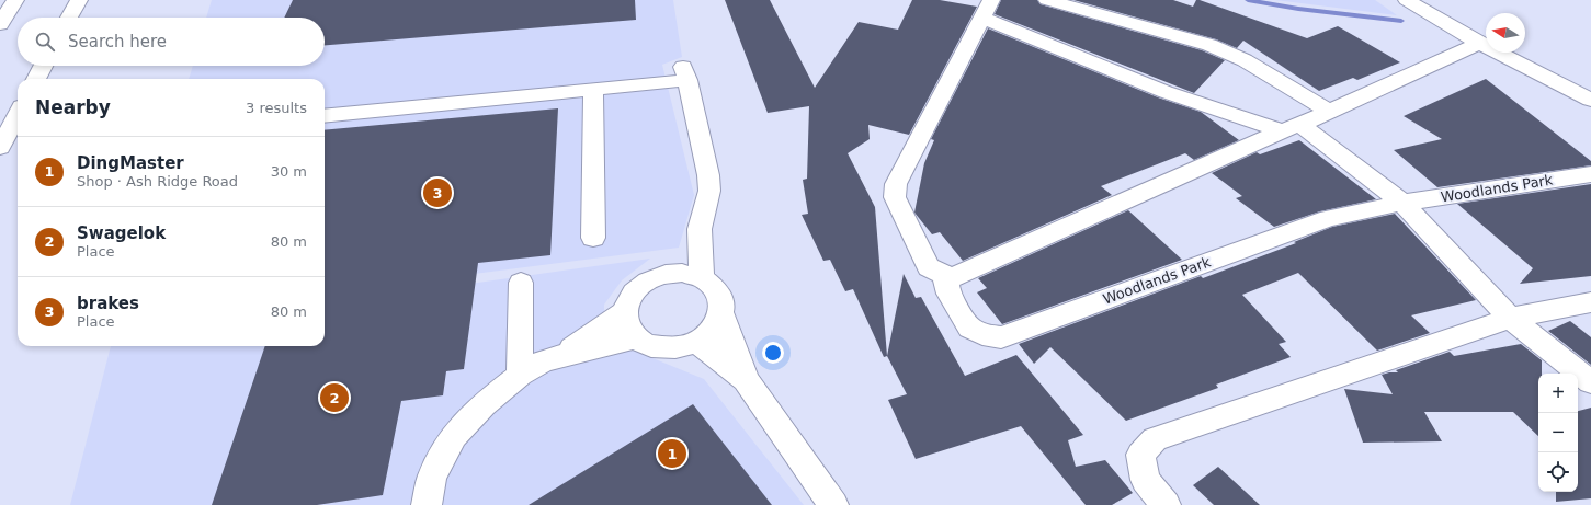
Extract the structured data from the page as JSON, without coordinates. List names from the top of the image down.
{
  "streets": {
    "main road": ["Woodlands Park"]
  },
  "north": "left",
  "page": {
    "search": "Search here",
    "heading": ["Nearby", "3 results"],
    "list": [
      {
        "mark": "1",
        "name": "DingMaster",
        "note": "Shop · Ash Ridge Road",
        "value": "30 m"
      },
      {
        "mark": "2",
        "name": "Swagelok",
        "note": "Place",
        "value": "80 m"
      },
      {
        "mark": "3",
        "name": "brakes",
        "note": "Place",
        "value": "80 m"
      }
    ],
    "pins": ["3", "2", "1"],
    "map_buttons": ["+", "−"]
  }
}
